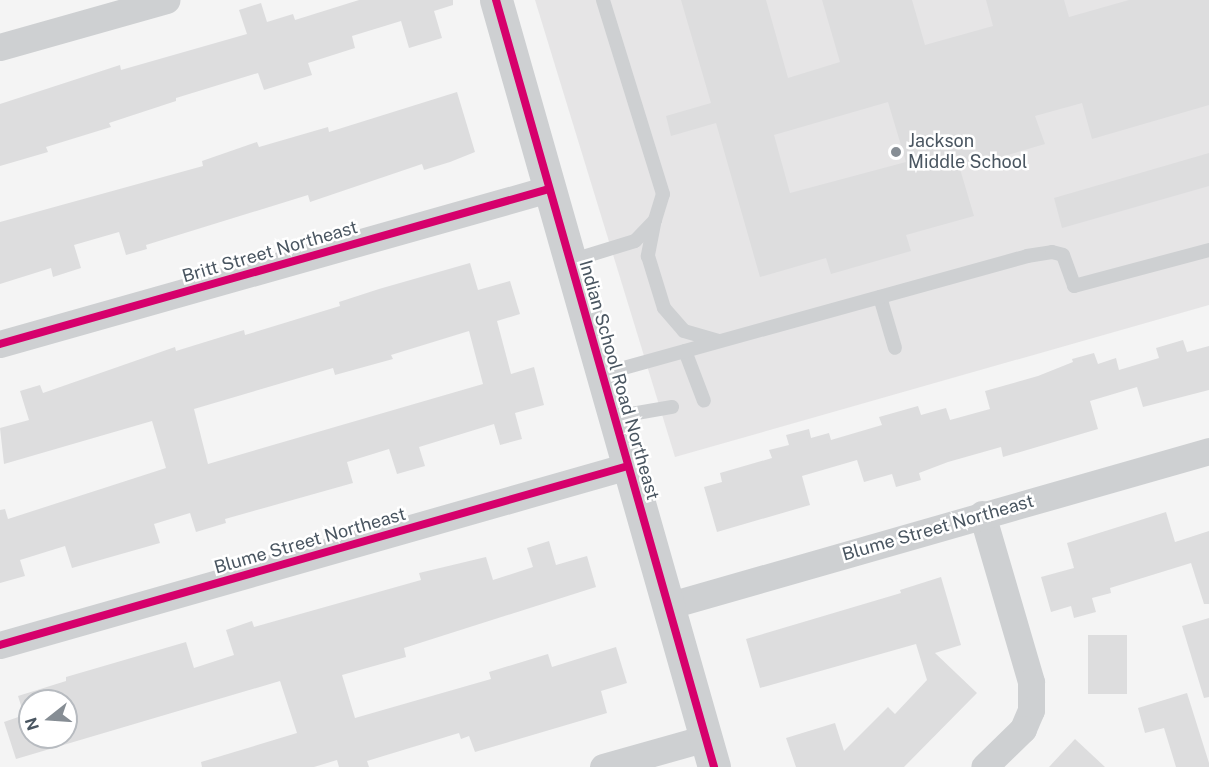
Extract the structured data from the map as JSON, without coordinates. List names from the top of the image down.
{
  "streets": {
    "street": ["Britt Street Northeast", "Indian School Road Northeast", "Blume Street Northeast"]
  },
  "crossings": [
    ["Britt Street Northeast", "Indian School Road Northeast"],
    ["Indian School Road Northeast", "Blume Street Northeast"]
  ],
  "places": ["Jackson Middle School"],
  "north": "left"
}
